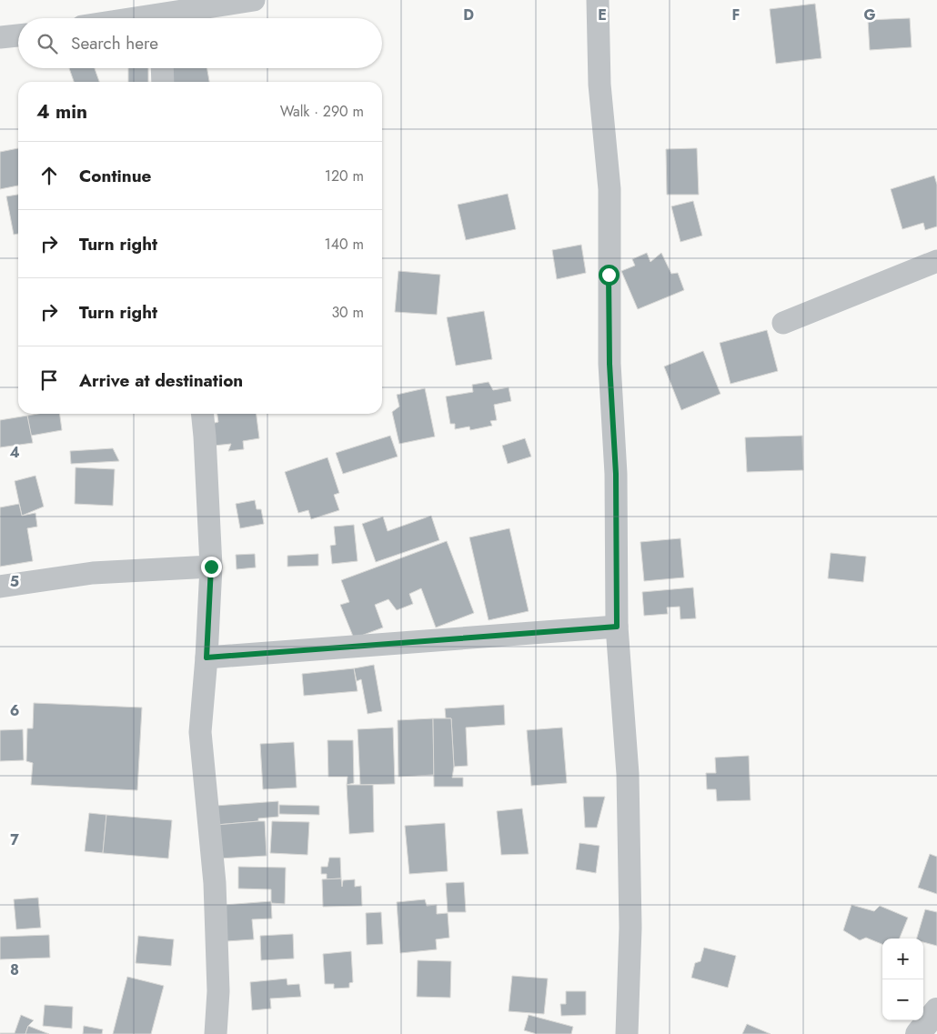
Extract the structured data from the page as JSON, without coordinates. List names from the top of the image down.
{
  "page": {
    "search": "Search here",
    "heading": ["4 min", "Walk · 290 m"],
    "list": [
      ["Continue", "120 m"],
      ["Turn right", "140 m"],
      ["Turn right", "30 m"],
      "Arrive at destination"
    ],
    "map_buttons": ["+", "−"]
  },
  "grid": {
    "columns": [
      "D",
      "E",
      "F",
      "G"
    ],
    "rows": [
      "4",
      "5",
      "6",
      "7",
      "8"
    ]
  }
}
